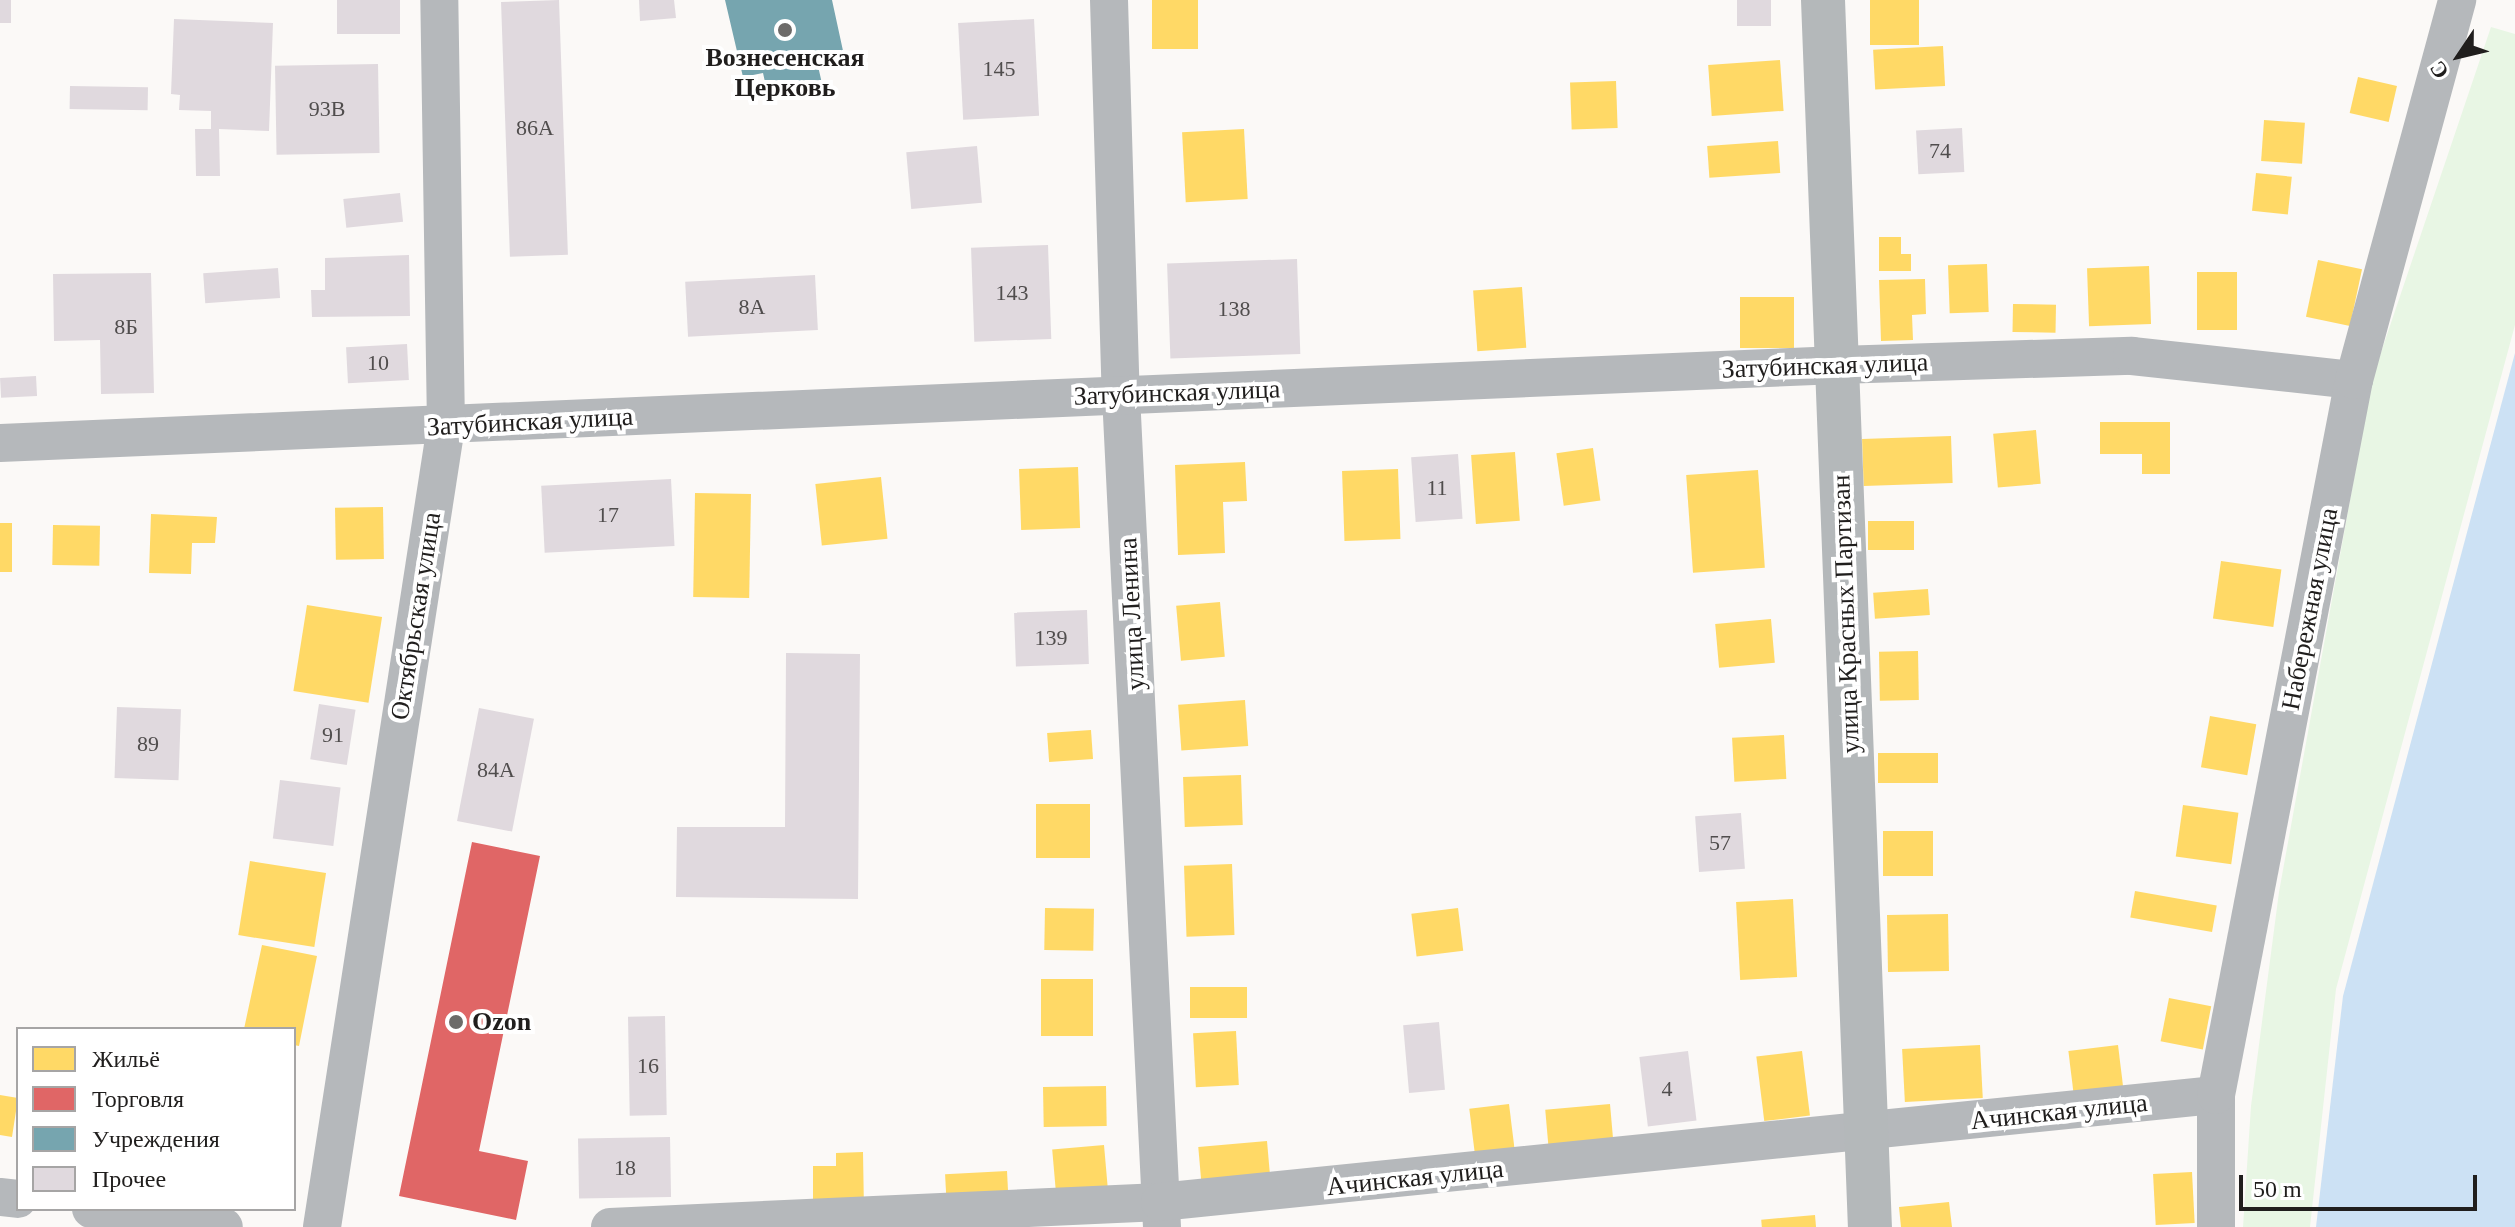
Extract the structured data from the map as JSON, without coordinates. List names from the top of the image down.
{
  "streets": {
    "main road": ["улица Красных Партизан"],
    "street": [
      "Затубинская улица",
      "Набережная улица",
      "улица Ленина",
      "Октябрьская улица",
      "Ачинская улица"
    ]
  },
  "crossings": [
    ["Затубинская улица", "Набережная улица"],
    ["Затубинская улица", "улица Ленина"],
    ["Затубинская улица", "улица Красных Партизан"],
    ["Затубинская улица", "Октябрьская улица"],
    ["Набережная улица", "Ачинская улица"],
    ["улица Ленина", "Ачинская улица"],
    ["улица Красных Партизан", "Ачинская улица"]
  ],
  "places": ["Вознесенская Церковь", "Ozon"],
  "house_numbers": [
    "145",
    "93В",
    "86А",
    "74",
    "143",
    "8А",
    "138",
    "8Б",
    "10",
    "11",
    "17",
    "139",
    "91",
    "89",
    "84А",
    "57",
    "16",
    "4",
    "18"
  ],
  "legend": [
    "Жильё",
    "Торговля",
    "Учреждения",
    "Прочее"
  ],
  "scale_bar": "50 m",
  "north": "bottom left"
}
